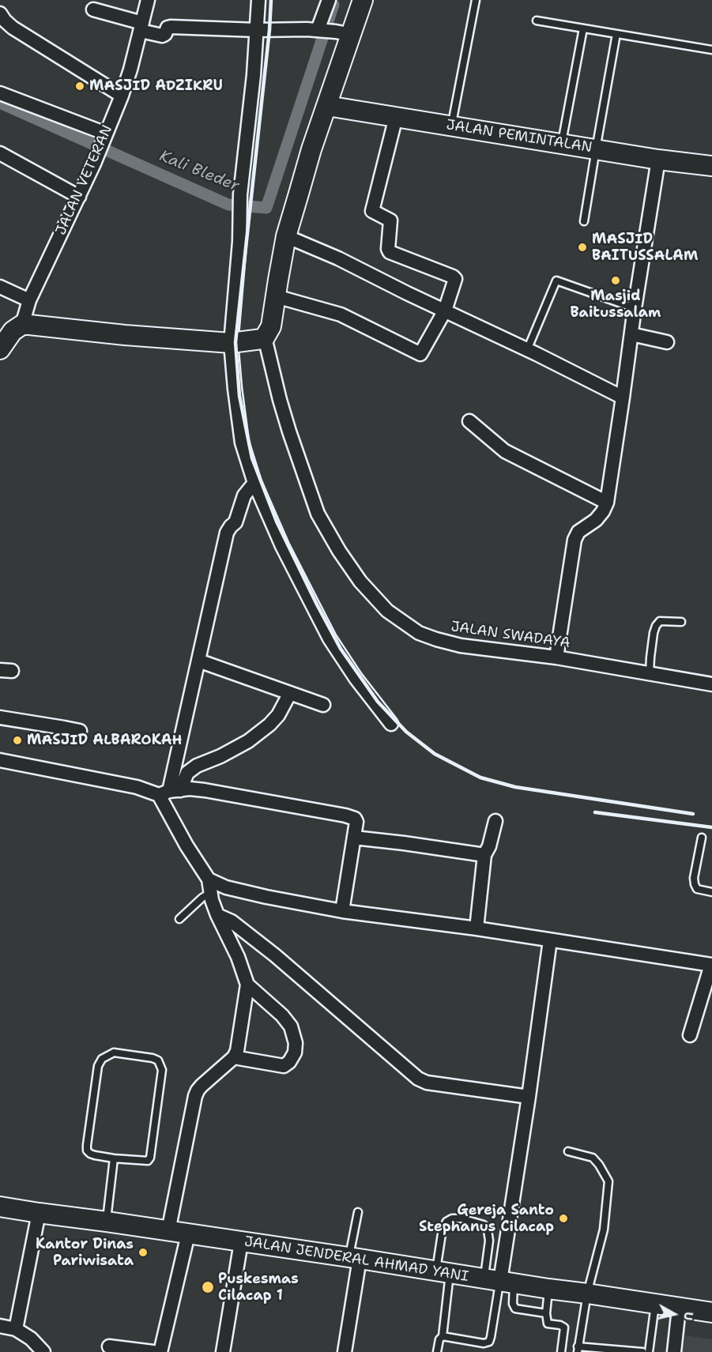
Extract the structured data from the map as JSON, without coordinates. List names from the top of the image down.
{
  "streets": {
    "main road": ["JALAN PEMINTALAN", "JALAN VETERAN", "JALAN JENDERAL AHMAD YANI"],
    "street": ["JALAN SWADAYA"]
  },
  "water": ["Kali Bleder"],
  "places": [
    "MASJID ADZIKRU",
    "MASJID BAITUSSALAM",
    "Masjid Baitussalam",
    "MASJID ALBAROKAH",
    "Gereja Santo Stephanus Cilacap",
    "Kantor Dinas Pariwisata",
    "Puskesmas Cilacap 1"
  ],
  "north": "right"
}
